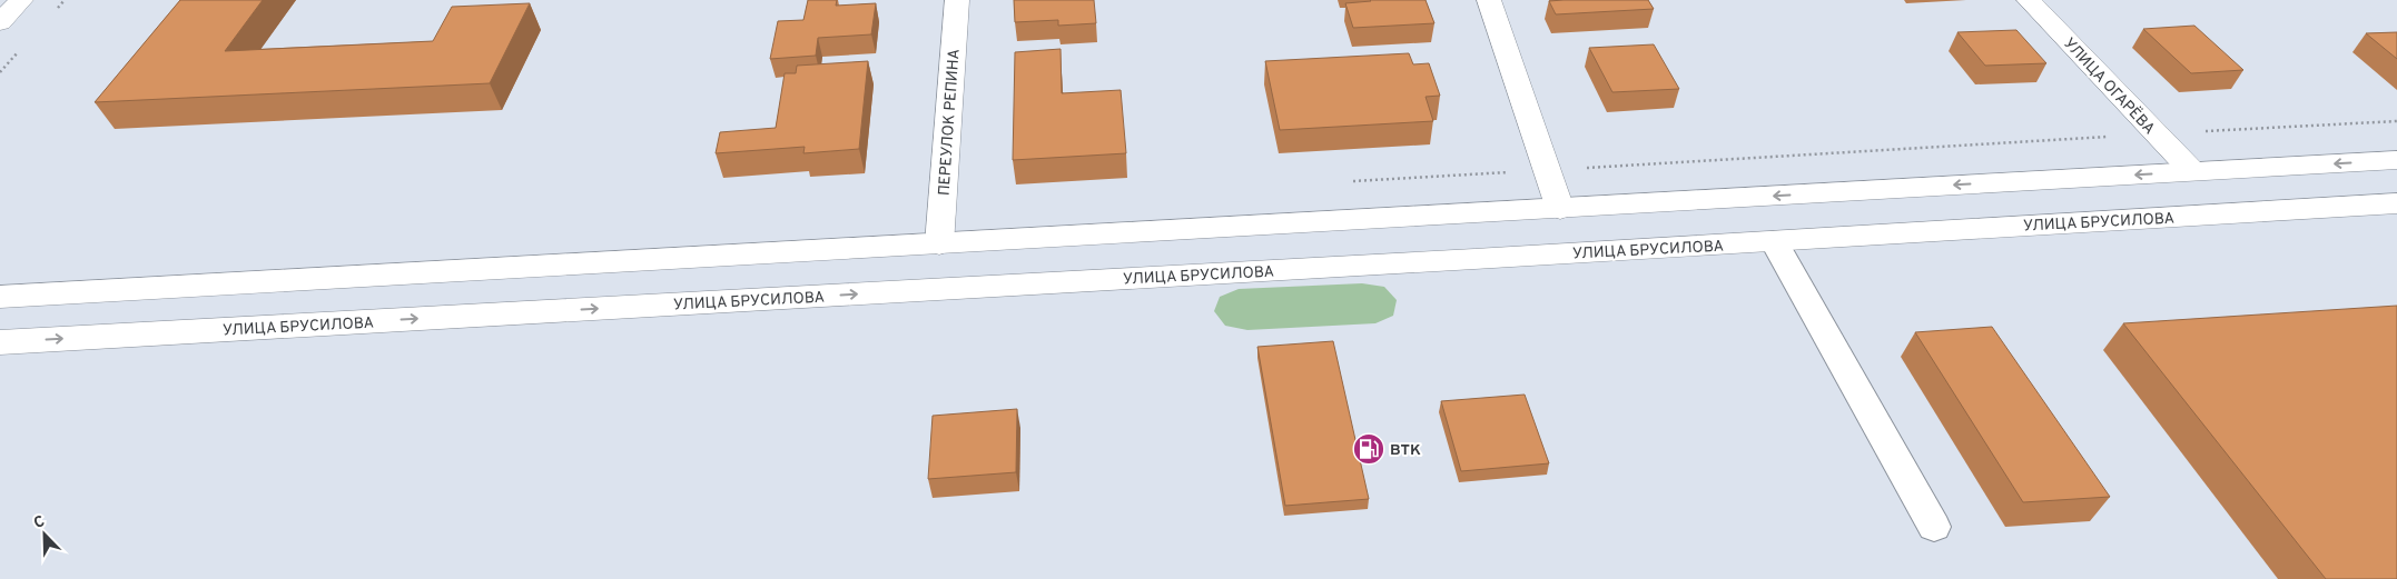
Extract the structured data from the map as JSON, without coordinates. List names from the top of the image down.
{
  "streets": {
    "main road": ["УЛИЦА ОГАРЁВА", "ПЕРЕУЛОК РЕПИНА", "УЛИЦА БРУСИЛОВА"]
  },
  "places": {
    "fuel station": ["ВТК"]
  },
  "north": "top left"
}
